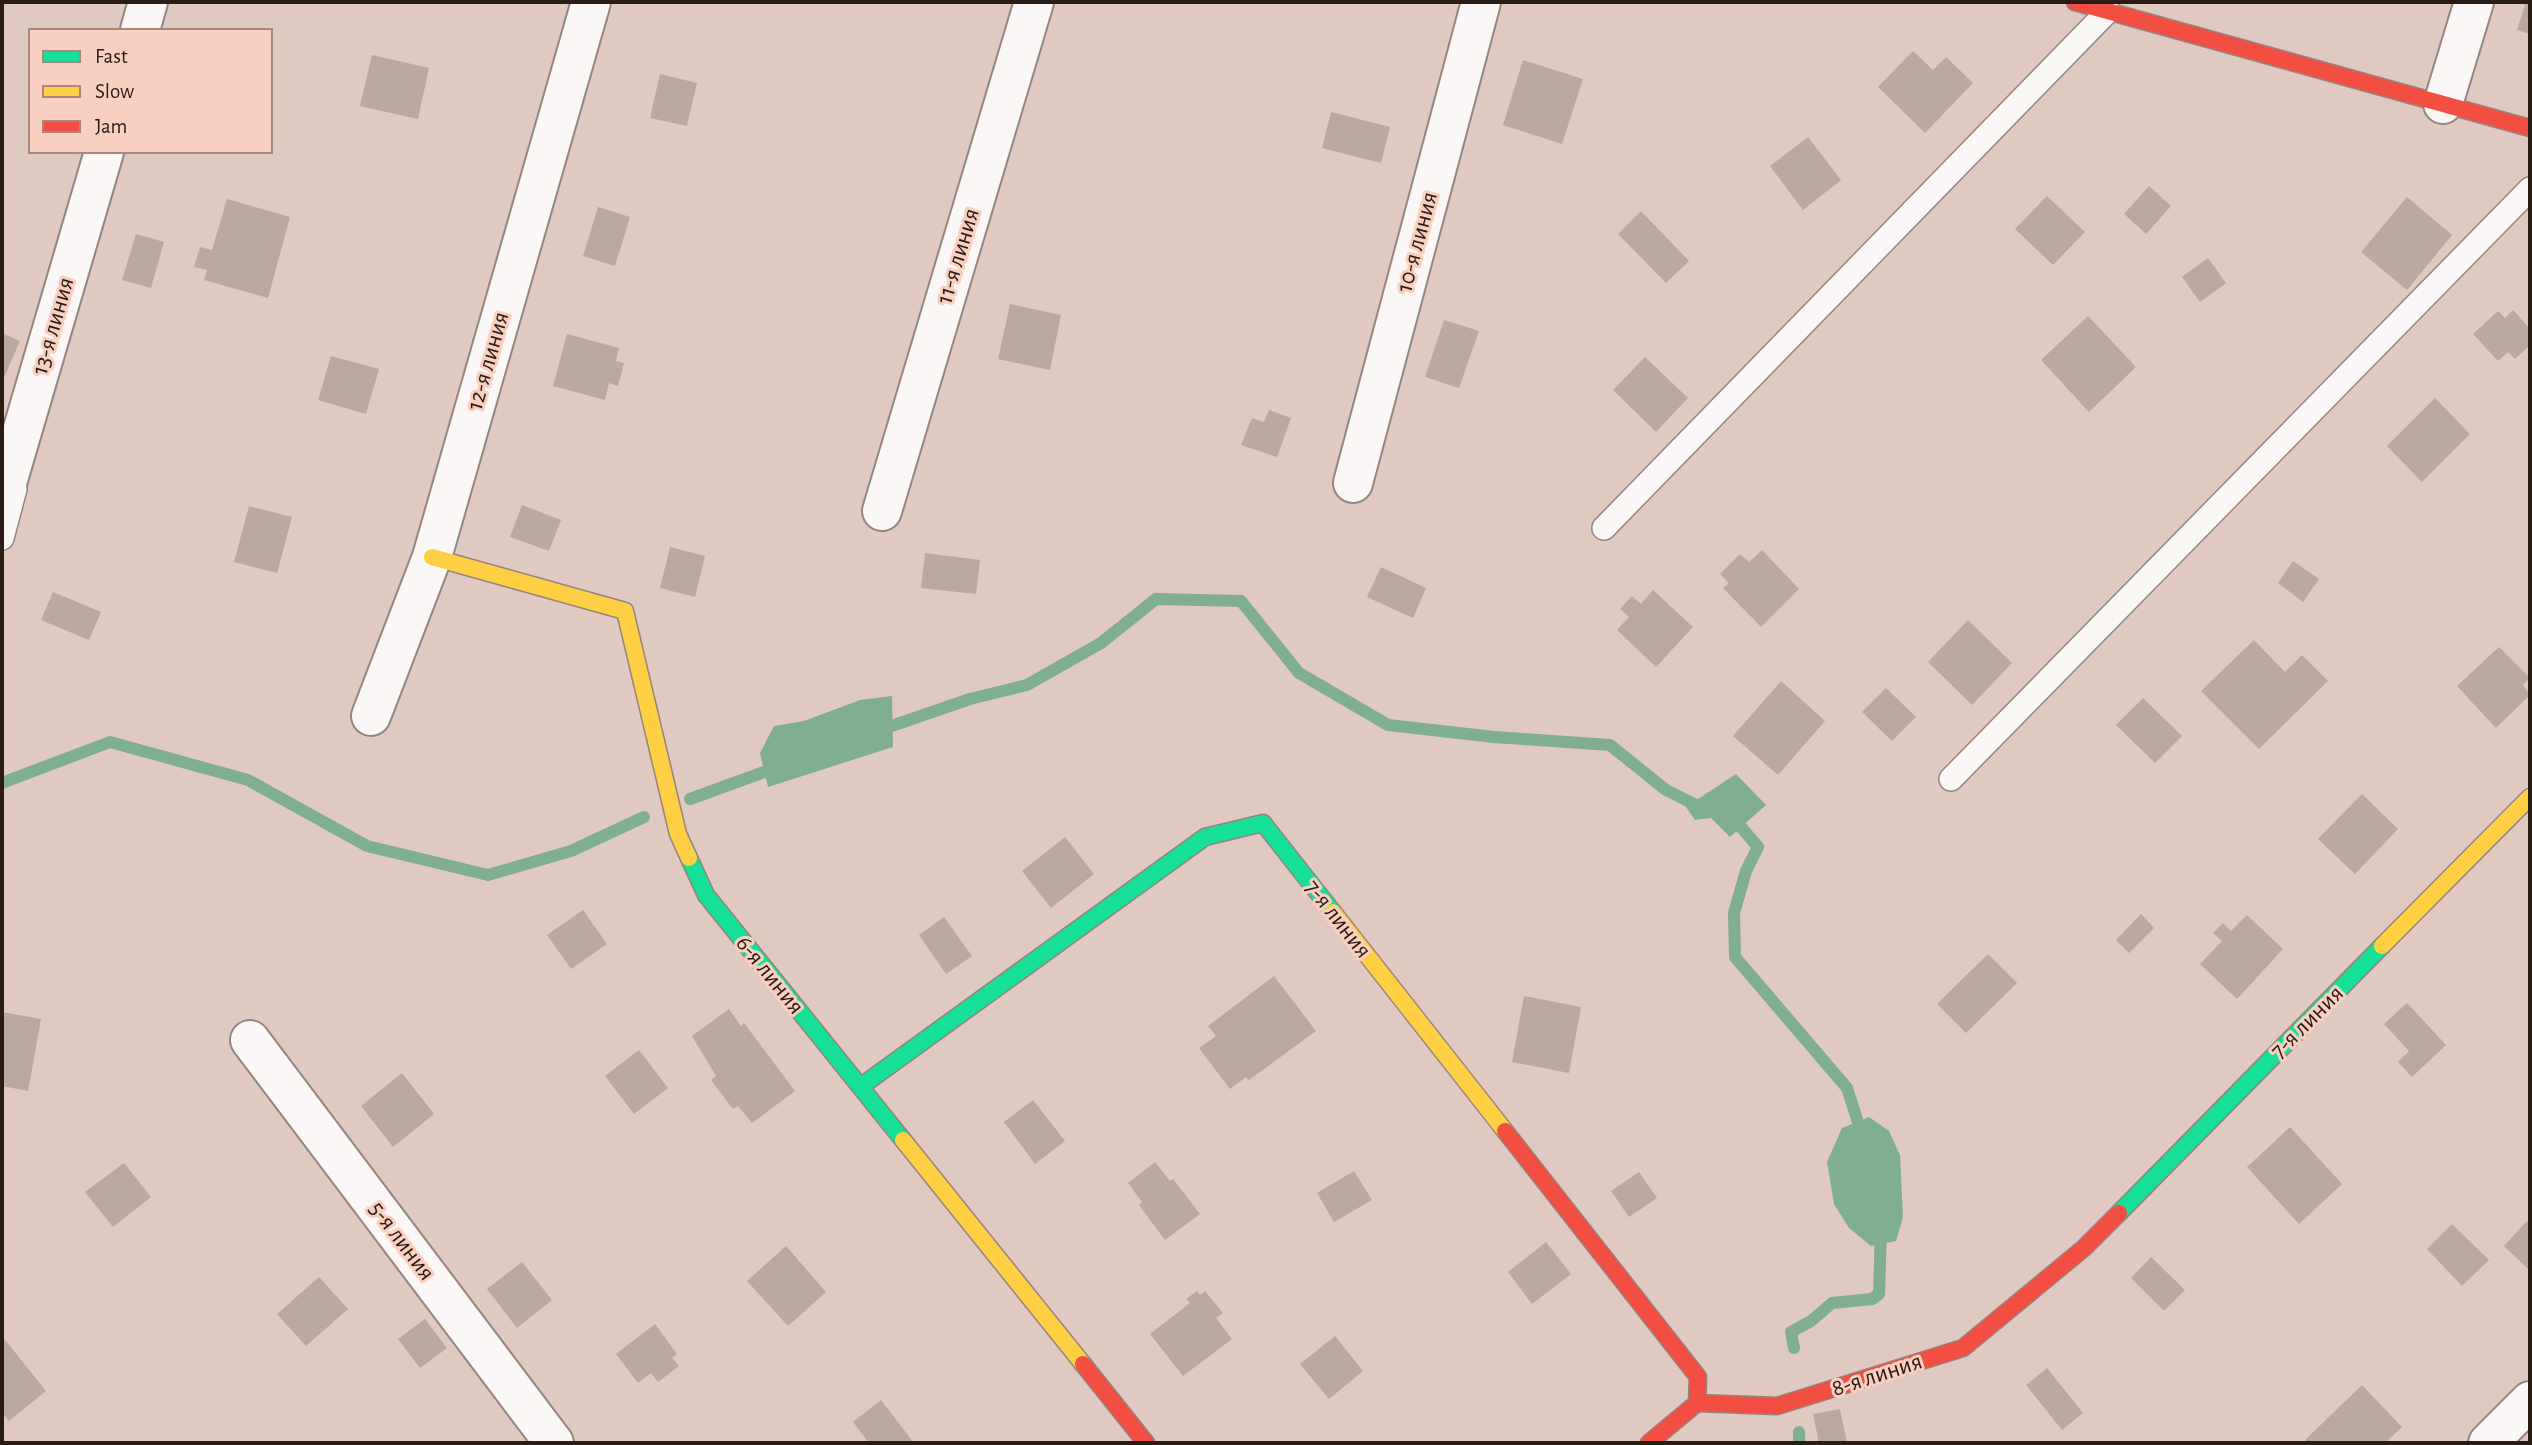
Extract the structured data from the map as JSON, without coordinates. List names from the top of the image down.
{
  "streets": {
    "street": [
      "10-я линия",
      "11-я линия",
      "13-я линия",
      "12-я линия",
      "7-я линия",
      "6-я линия",
      "5-я линия",
      "8-я линия"
    ]
  },
  "crossings": [
    ["12-я линия", "6-я линия"],
    ["7-я линия", "6-я линия"],
    ["7-я линия", "8-я линия"]
  ],
  "legend": ["Fast", "Slow", "Jam"]
}
